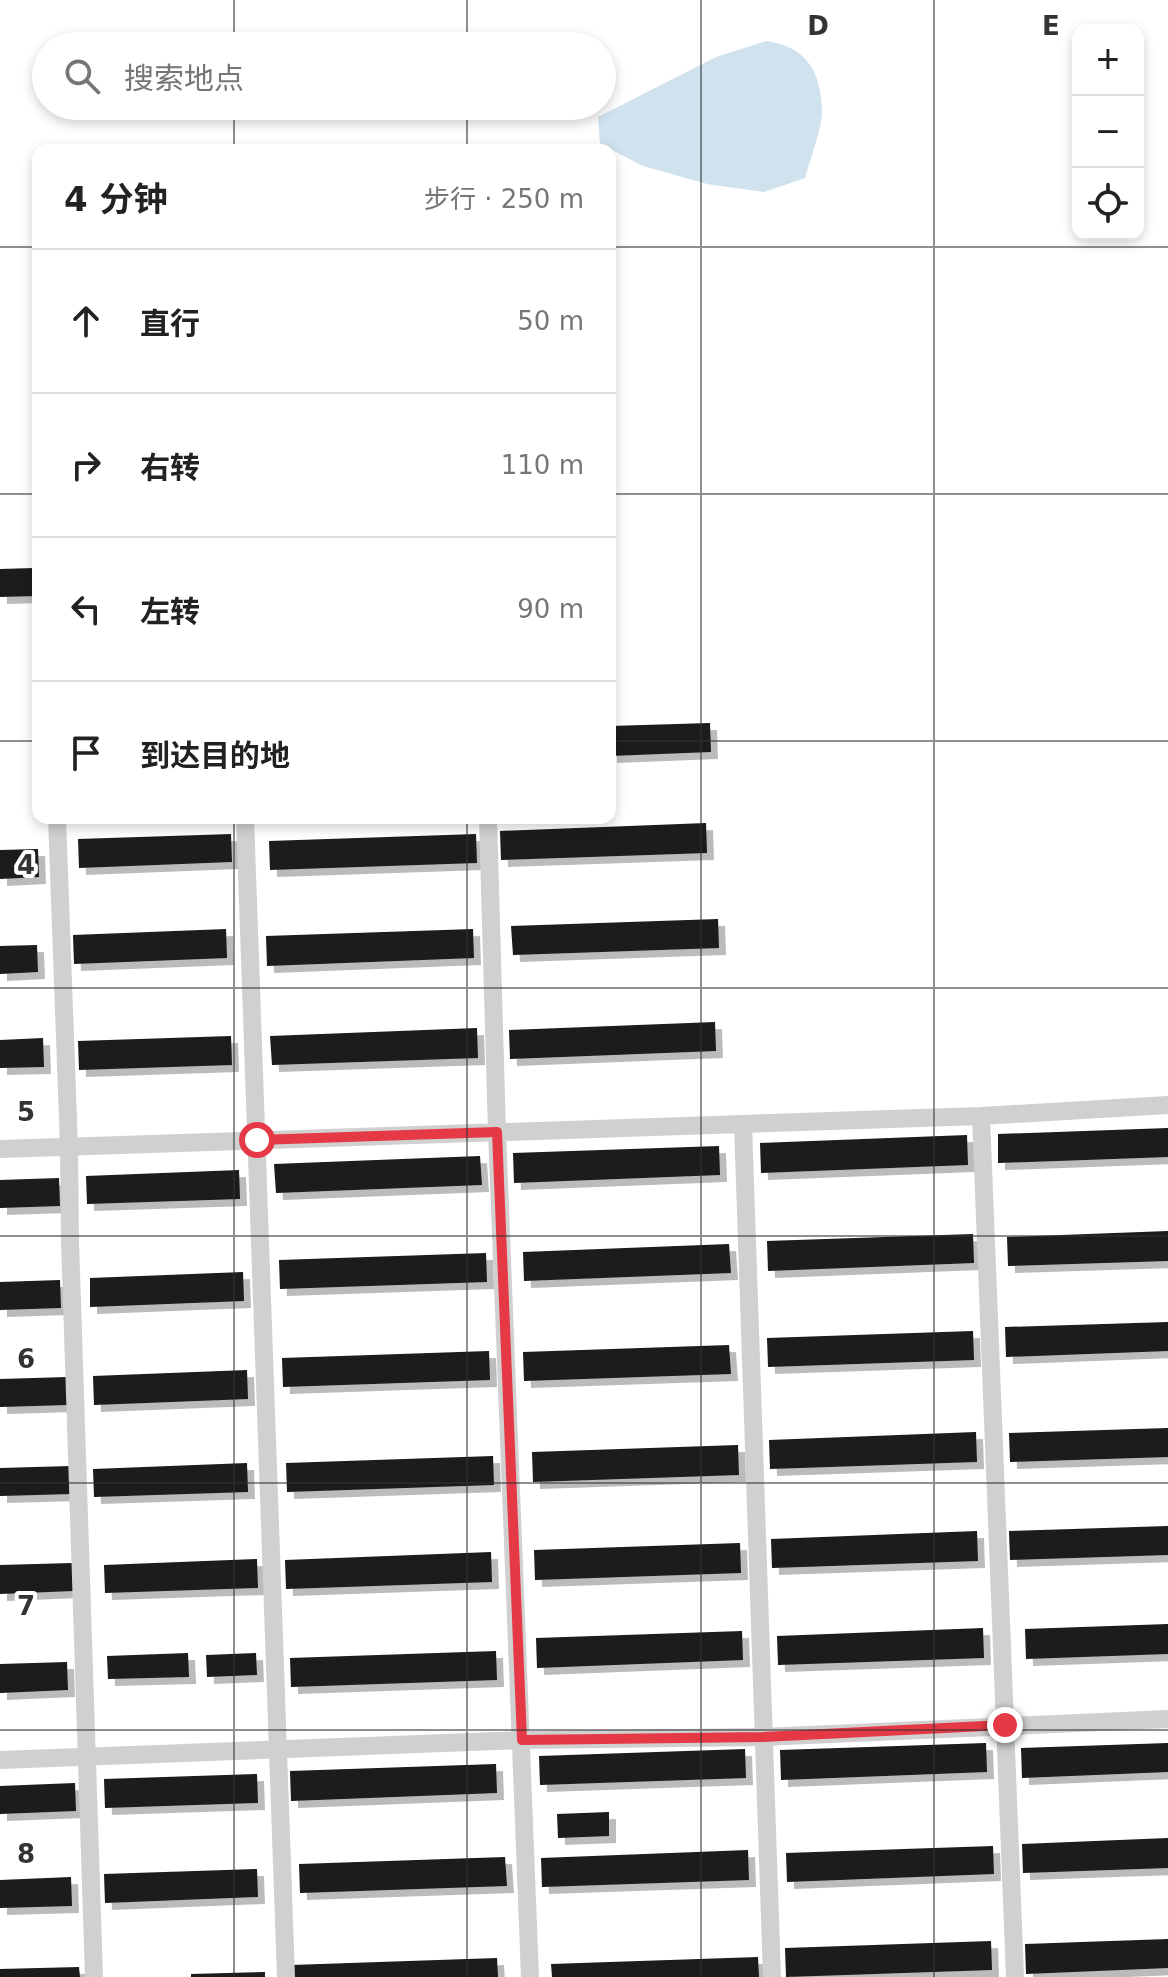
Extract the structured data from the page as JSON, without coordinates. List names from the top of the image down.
{
  "page": {
    "map_buttons": ["+", "−"],
    "search": "搜索地点",
    "heading": ["4 分钟", "步行 · 250 m"],
    "list": [
      ["直行", "50 m"],
      ["右转", "110 m"],
      ["左转", "90 m"],
      "到达目的地"
    ]
  },
  "grid": {
    "columns": ["D", "E"],
    "rows": [
      "4",
      "5",
      "6",
      "7",
      "8"
    ]
  }
}
